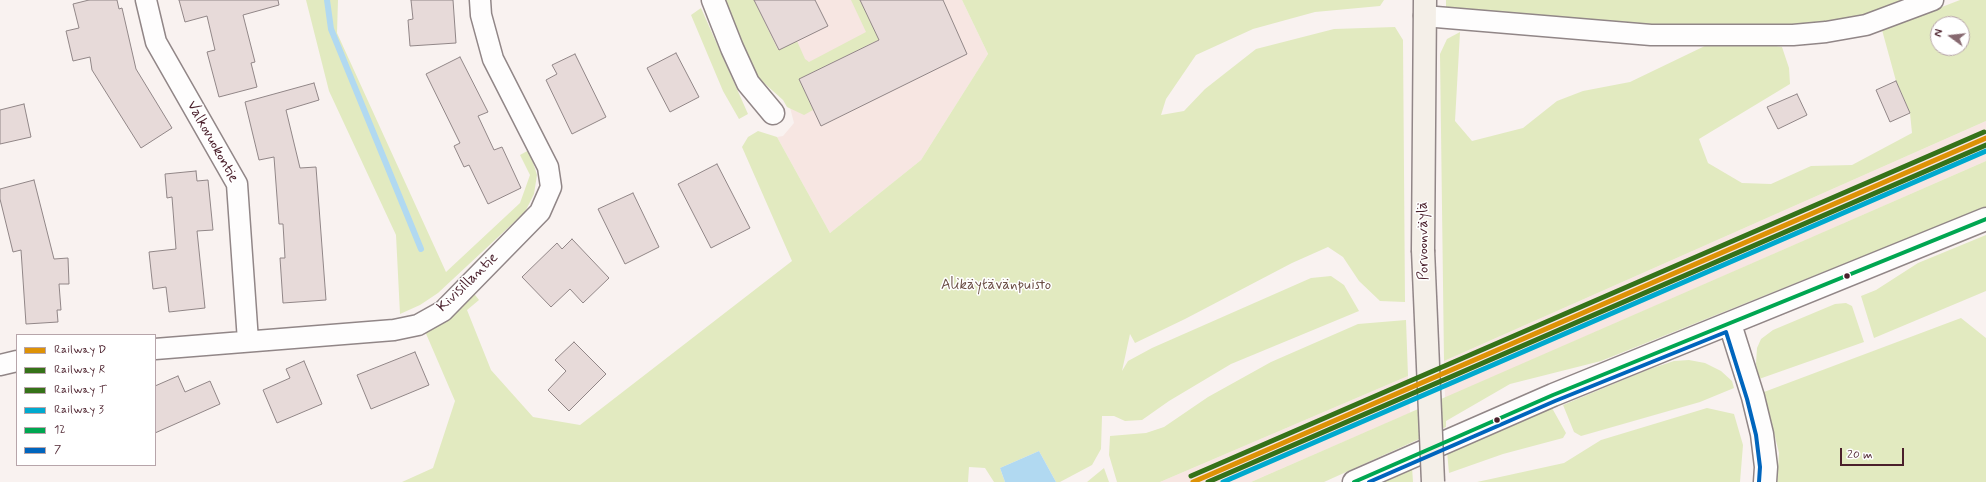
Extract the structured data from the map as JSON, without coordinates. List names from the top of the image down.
{
  "streets": {
    "highway": ["Porvoonväylä"],
    "street": ["Valkovuokontie", "Kivisillantie"]
  },
  "crossings": [
    ["Valkovuokontie", "Kivisillantie"]
  ],
  "parks": ["Alikäytävänpuisto"],
  "lines": [
    "rail line T",
    "rail line D",
    "rail line R",
    "rail line 3",
    "transit line 12",
    "transit line 7"
  ],
  "legend": [
    "Railway D",
    "Railway R",
    "Railway T",
    "Railway 3",
    "12",
    "7"
  ],
  "scale_bar": "20 m",
  "north": "left"
}
